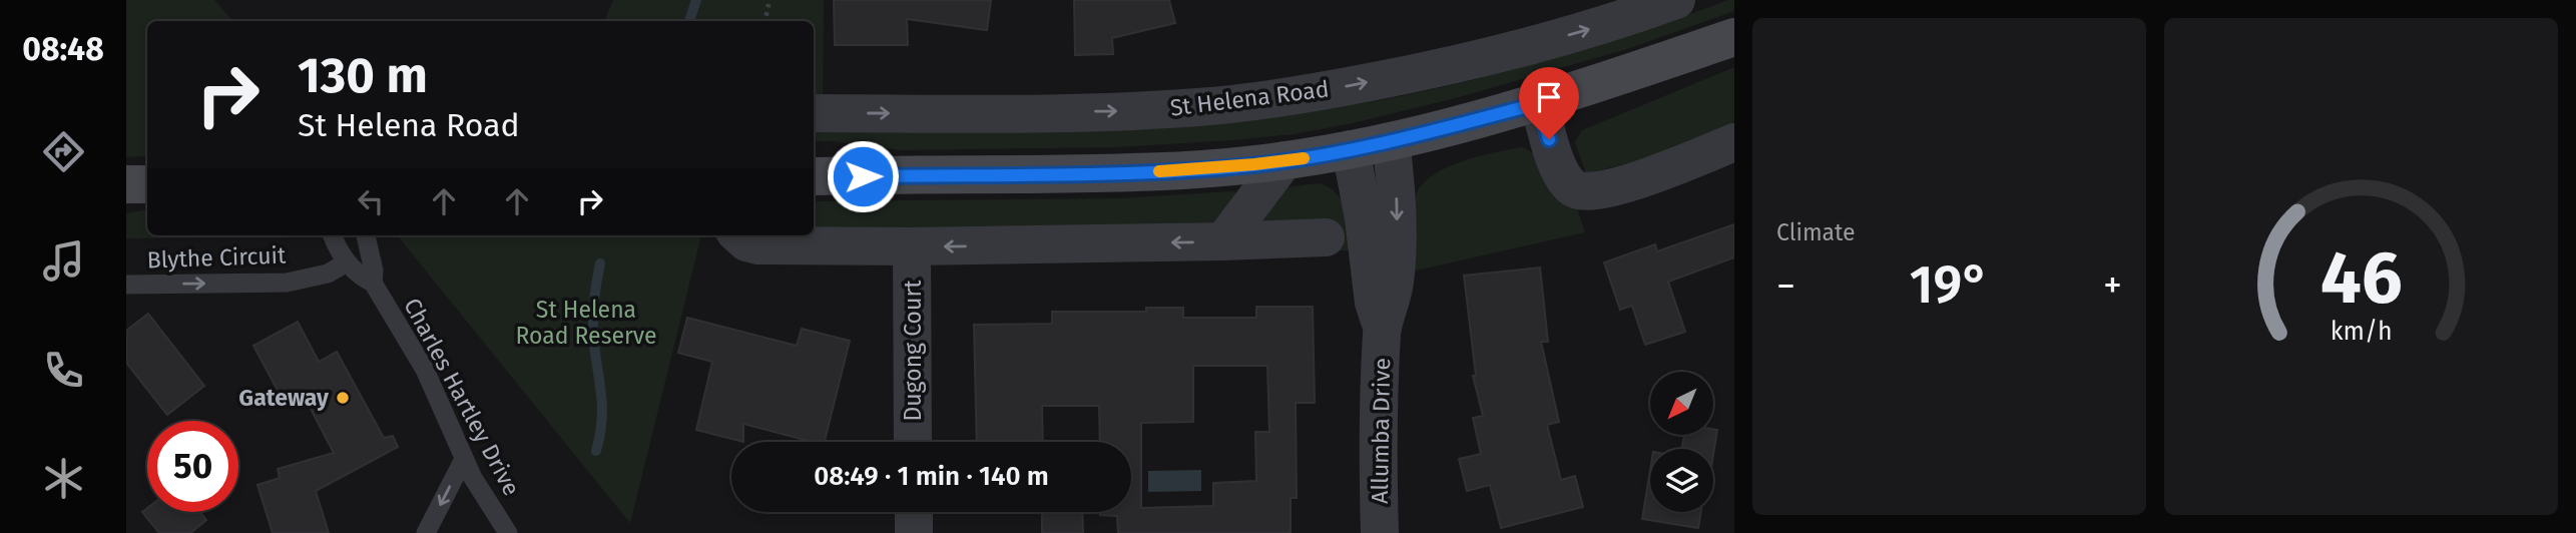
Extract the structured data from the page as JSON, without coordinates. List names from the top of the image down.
{
  "streets": {
    "street": ["St Helena Road", "Dugong Court", "Allumba Drive"],
    "lane": ["Blythe Circuit", "Charles Hartley Drive"]
  },
  "crossings": [
    ["Blythe Circuit", "Charles Hartley Drive"]
  ],
  "one_way": ["Blythe Circuit"],
  "parks": ["St Helena Road Reserve"],
  "places": ["Gateway"],
  "north": "bottom left",
  "page": {
    "tabs": "08:48",
    "tile": "Climate",
    "turn": ["130 m", "St Helena Road"],
    "heat": ["−", "19°", "+"],
    "limit": "50",
    "trip": "08:49 · 1 min · 140 m",
    "gauge": ["46", "km/h"]
  }
}
